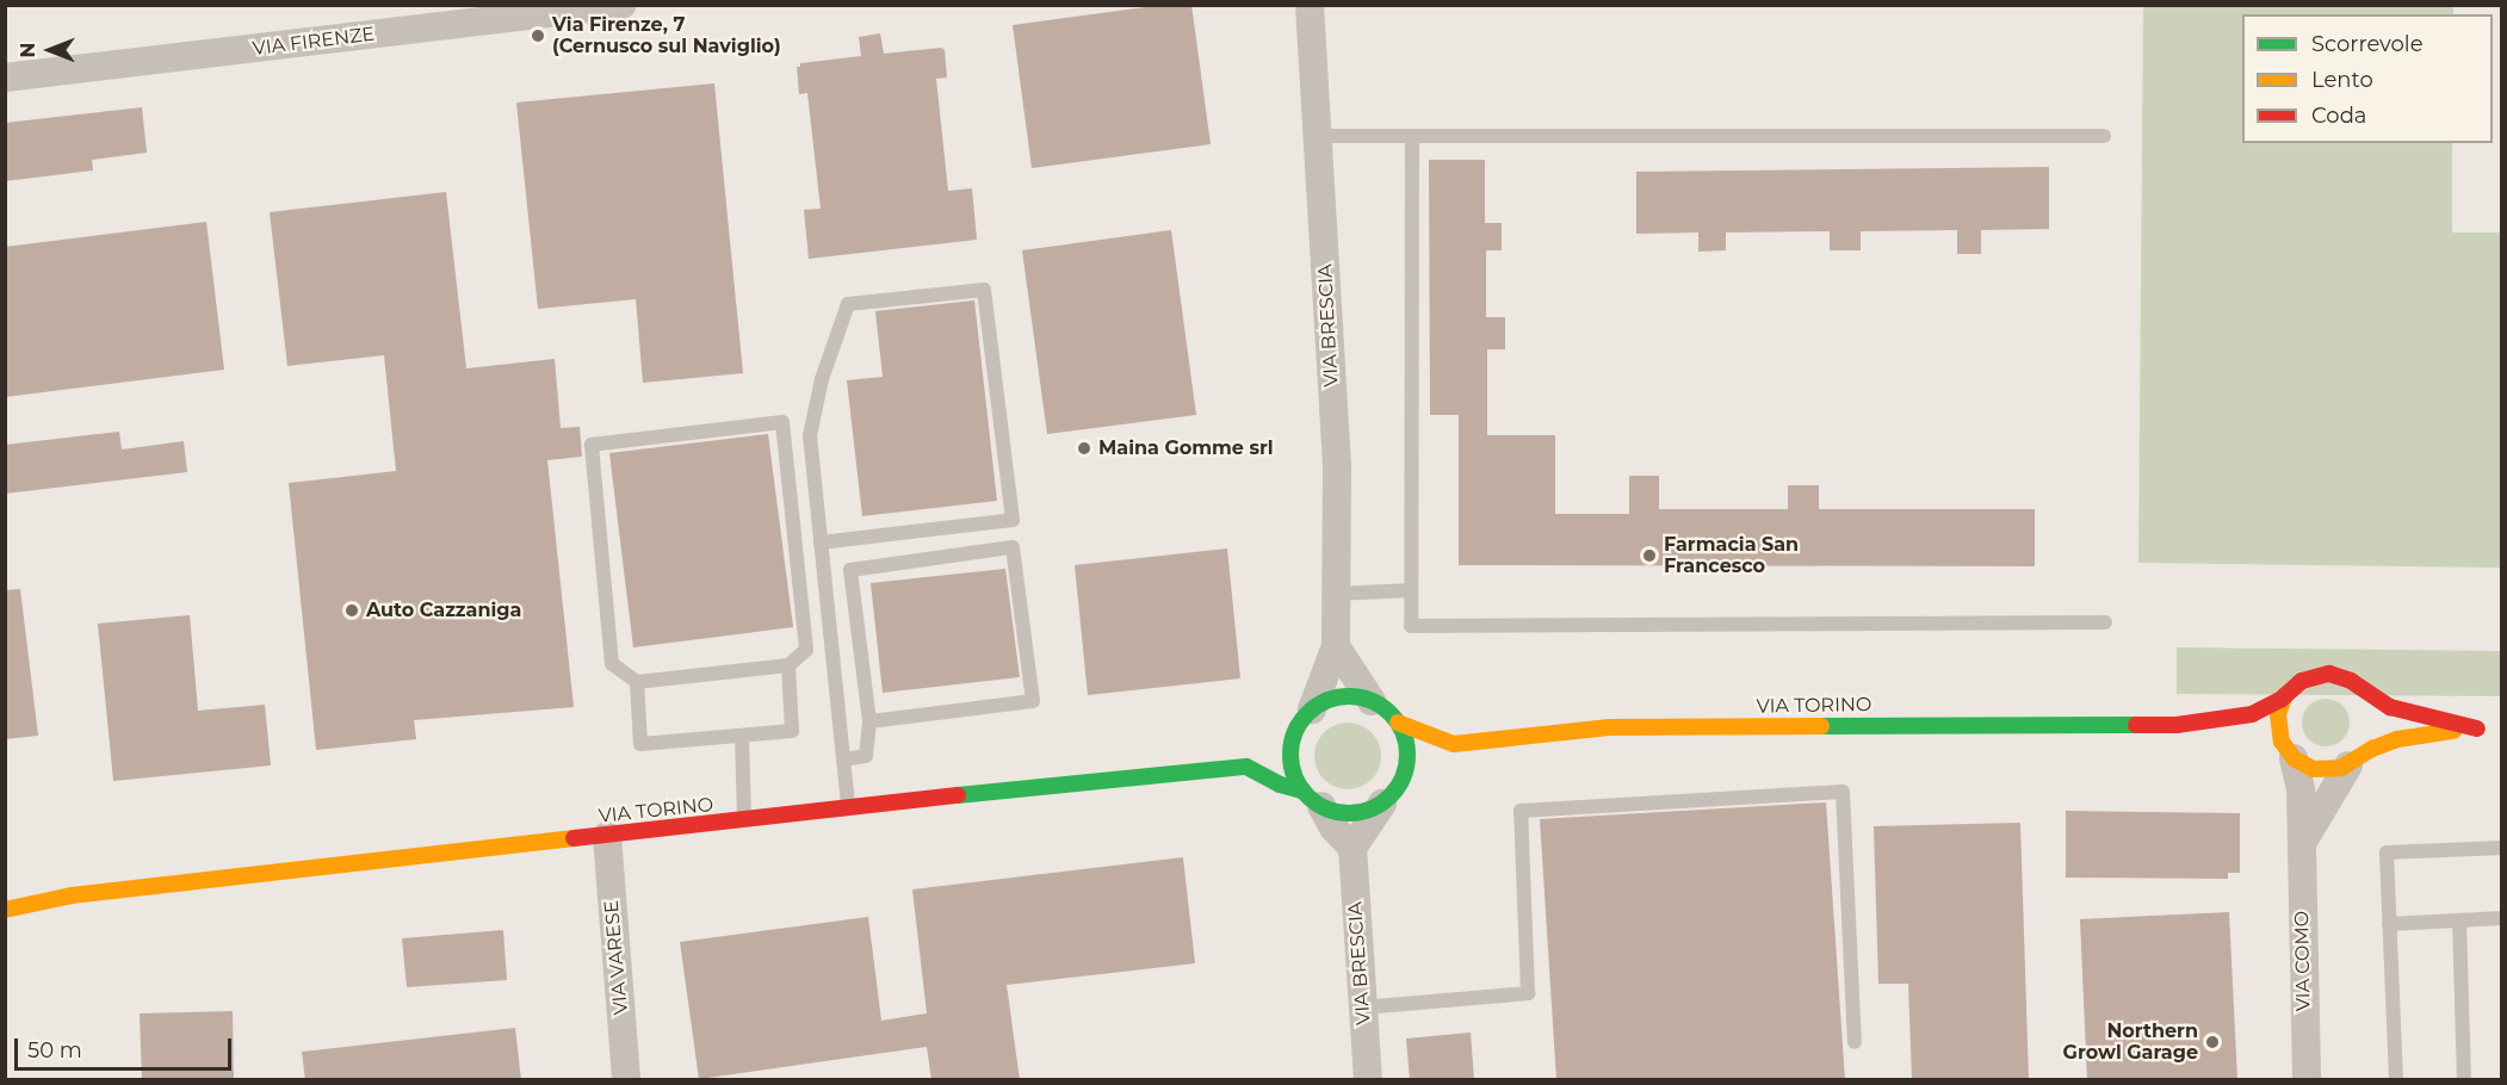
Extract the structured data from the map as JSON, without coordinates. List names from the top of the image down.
{
  "streets": {
    "street": [
      "VIA FIRENZE",
      "VIA BRESCIA",
      "VIA TORINO",
      "VIA VARESE",
      "VIA COMO"
    ]
  },
  "crossings": [
    ["VIA BRESCIA", "VIA TORINO"],
    ["VIA TORINO", "VIA VARESE"],
    ["VIA TORINO", "VIA COMO"]
  ],
  "places": [
    "Via Firenze, 7 (Cernusco sul Naviglio)",
    "Maina Gomme srl",
    "Farmacia San Francesco",
    "Auto Cazzaniga",
    "Northern Growl Garage"
  ],
  "legend": ["Scorrevole", "Lento", "Coda"],
  "scale_bar": "50 m",
  "north": "left"
}
